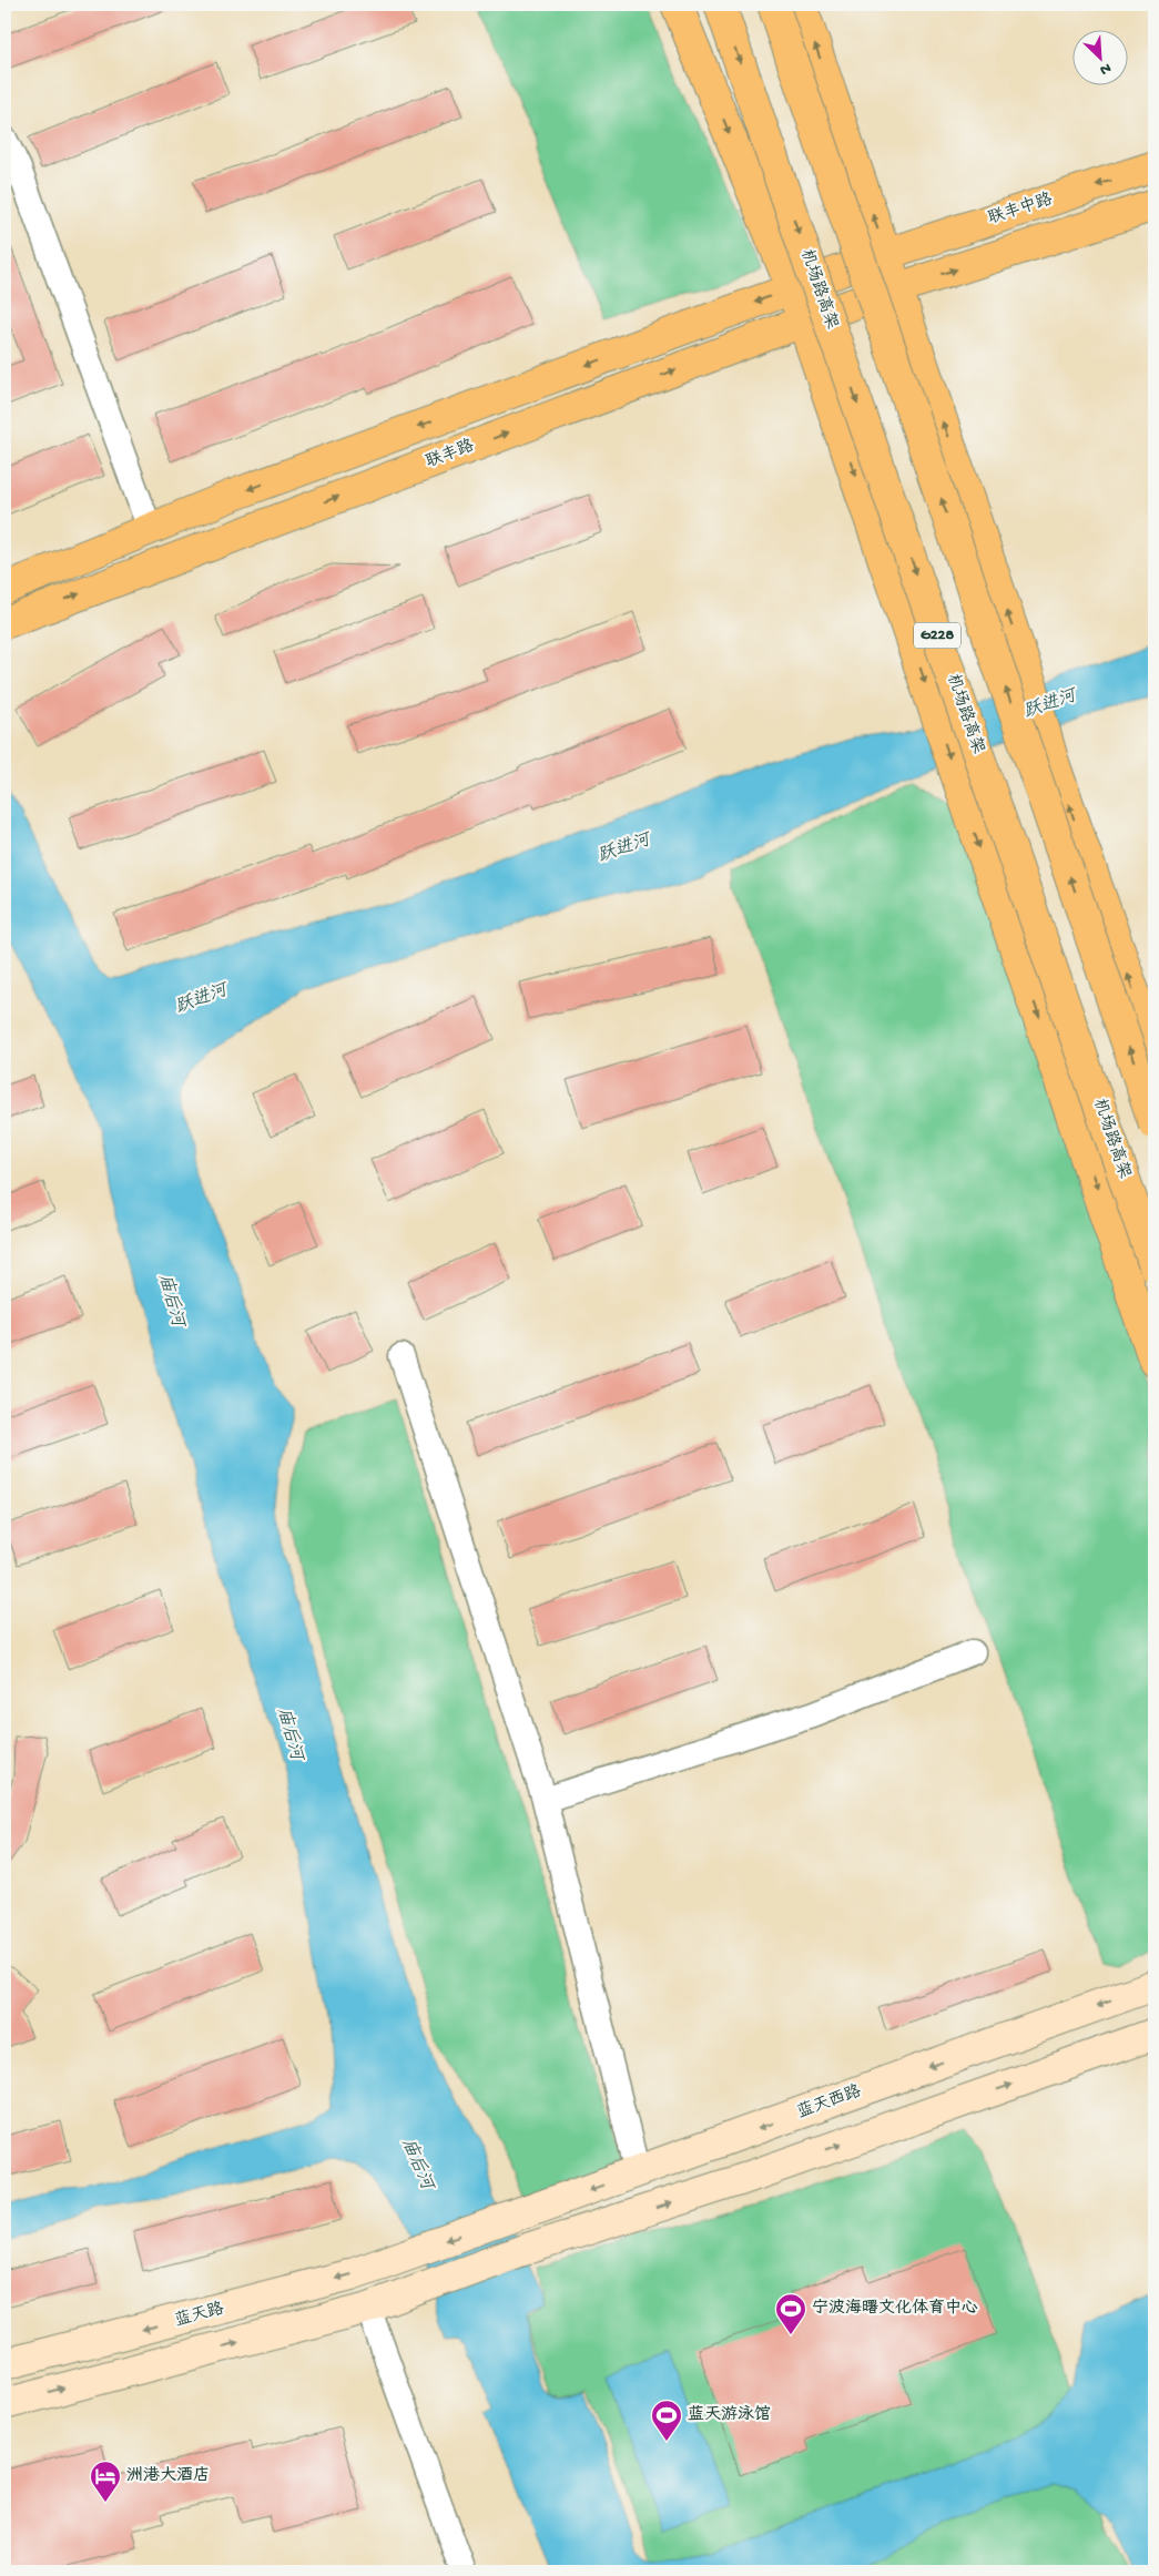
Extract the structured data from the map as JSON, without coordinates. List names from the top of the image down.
{
  "streets": {
    "main road": [
      "联丰中路",
      "机场路高架",
      "联丰路",
      "G228"
    ],
    "street": ["蓝天西路", "蓝天路"]
  },
  "crossings": [
    ["蓝天西路", "蓝天路"]
  ],
  "water": ["跃进河", "庙后河"],
  "places": {
    "sports": ["宁波海曙文化体育中心", "蓝天游泳馆"],
    "hotel": ["洲港大酒店"]
  },
  "north": "bottom right"
}
